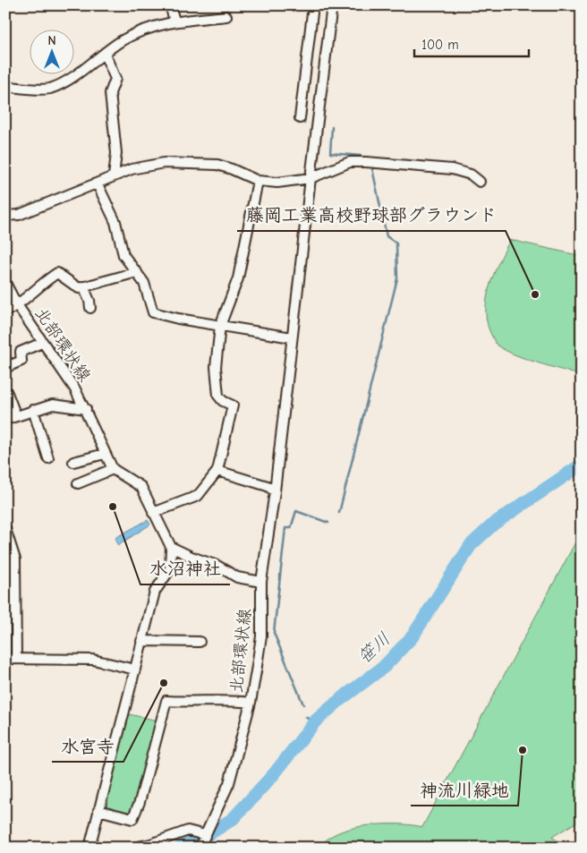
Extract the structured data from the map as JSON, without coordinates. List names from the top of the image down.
{
  "streets": {
    "street": ["北部環状線"]
  },
  "water": ["笹川"],
  "places": [
    "藤岡工業高校野球部グラウンド",
    "水沼神社",
    "水宮寺",
    "神流川緑地"
  ],
  "scale_bar": "100 m",
  "north": "top"
}
